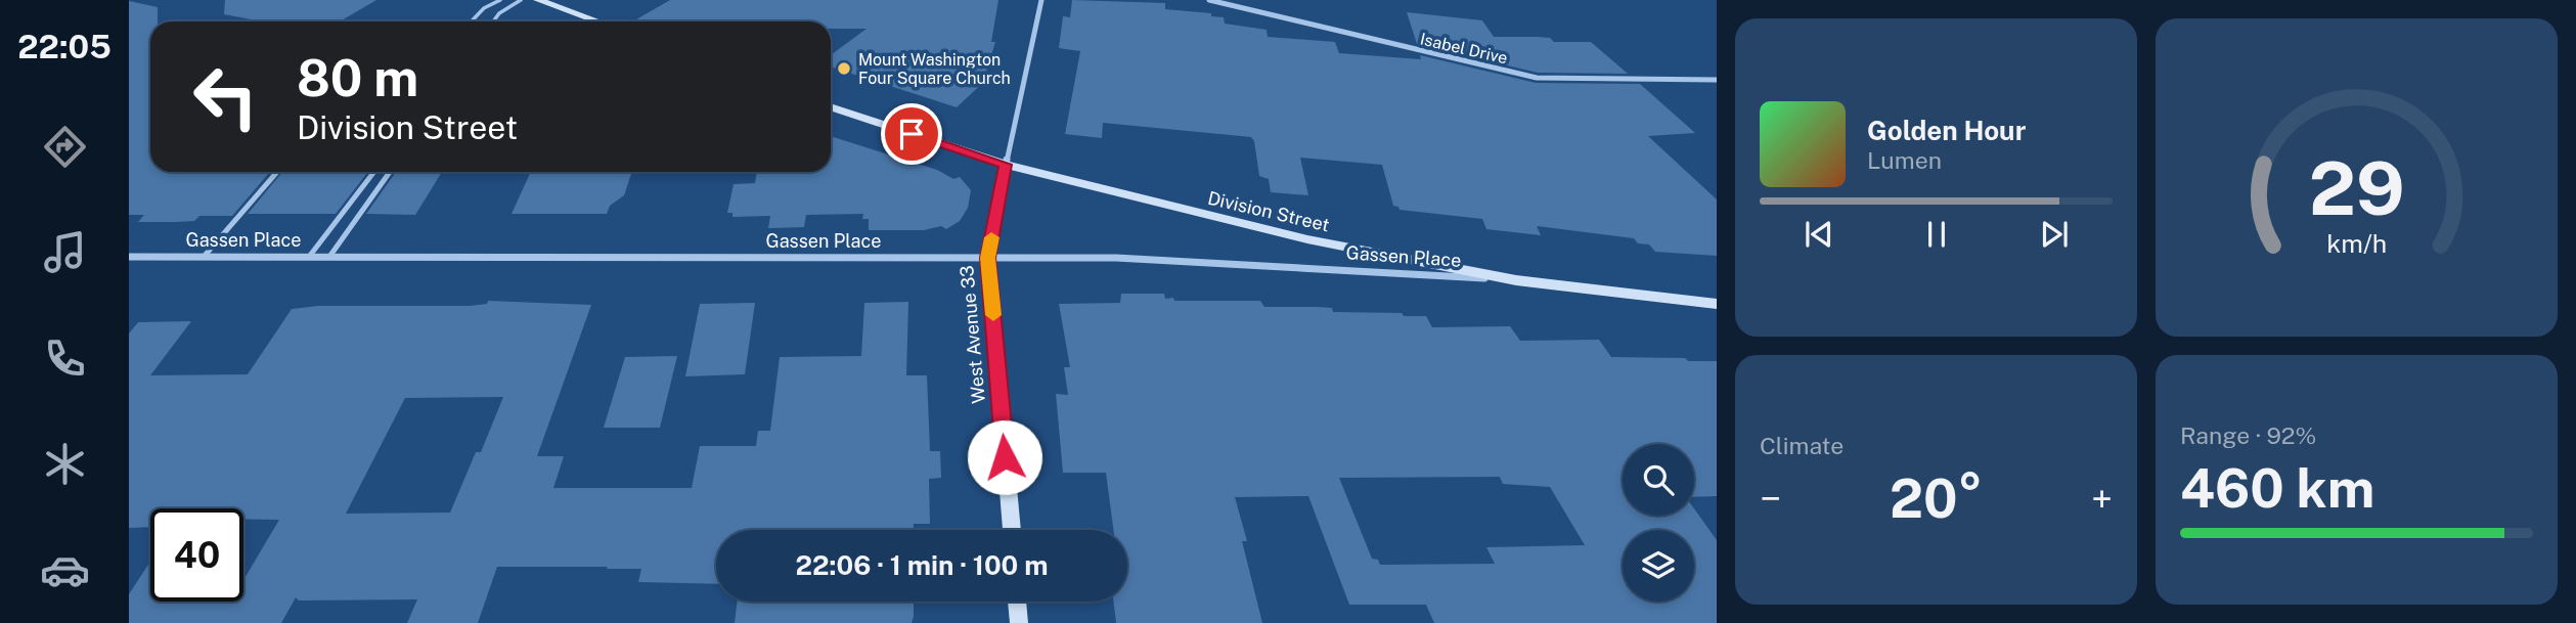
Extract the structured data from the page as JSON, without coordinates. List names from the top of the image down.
{
  "streets": {
    "street": [
      "Isabel Drive",
      "Division Street",
      "Gassen Place",
      "West Avenue 33"
    ]
  },
  "crossings": [
    ["Division Street", "Gassen Place"],
    ["Division Street", "West Avenue 33"],
    ["Gassen Place", "West Avenue 33"]
  ],
  "places": ["Mount Washington Four Square Church"],
  "page": {
    "tabs": "22:05",
    "turn": ["80 m", "Division Street"],
    "song": ["Golden Hour", "Lumen"],
    "tile": [
      "Climate",
      ["Range · 92%", "460 km"]
    ],
    "heat": ["−", "20°", "+"],
    "limit": "40",
    "trip": "22:06 · 1 min · 100 m",
    "gauge": ["29", "km/h"]
  }
}
